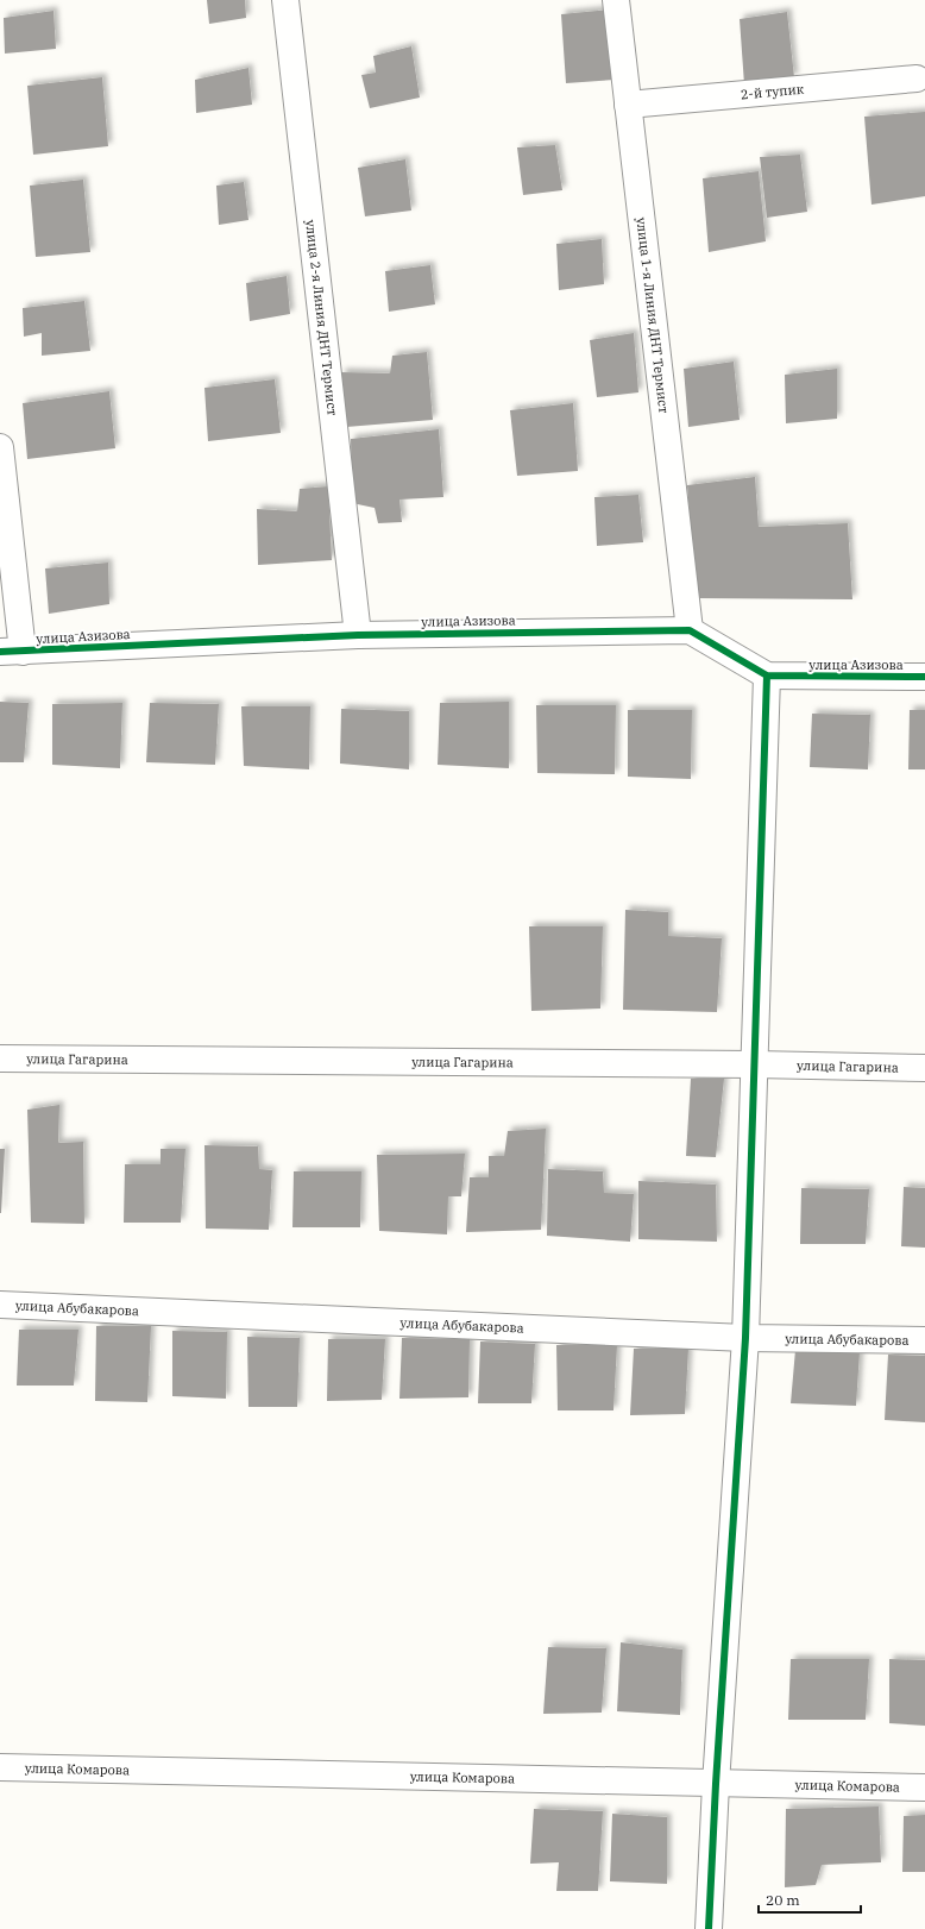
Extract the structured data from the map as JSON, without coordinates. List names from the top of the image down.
{
  "streets": {
    "street": [
      "2-й тупик",
      "улица 1-я Линия ДНТ Термист",
      "улица 2-я Линия ДНТ Термист",
      "улица Азизова",
      "улица Гагарина",
      "улица Абубакарова",
      "улица Комарова"
    ]
  },
  "crossings": [
    ["2-й тупик", "улица 1-я Линия ДНТ Термист"],
    ["улица 1-я Линия ДНТ Термист", "улица Азизова"],
    ["улица 2-я Линия ДНТ Термист", "улица Азизова"]
  ],
  "scale_bar": "20 m"
}
